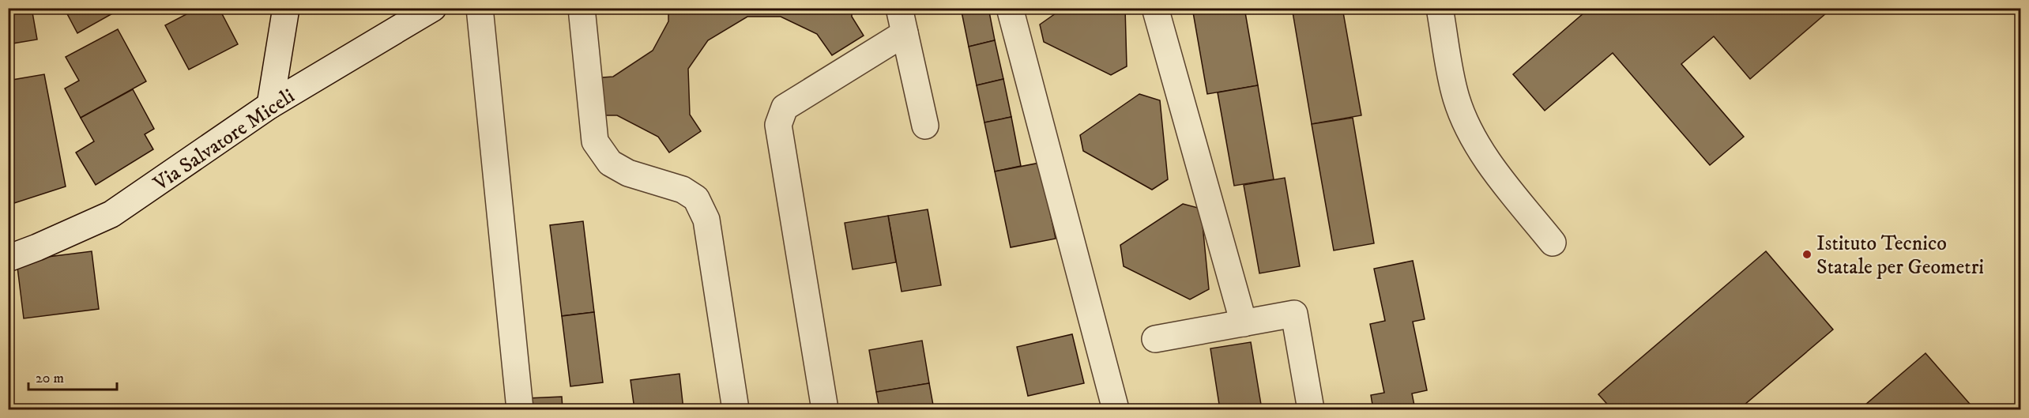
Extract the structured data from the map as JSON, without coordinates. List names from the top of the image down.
{
  "streets": {
    "street": ["Via Salvatore Miceli"]
  },
  "places": ["Istituto Tecnico Statale per Geometri"],
  "scale_bar": "20 m"
}
